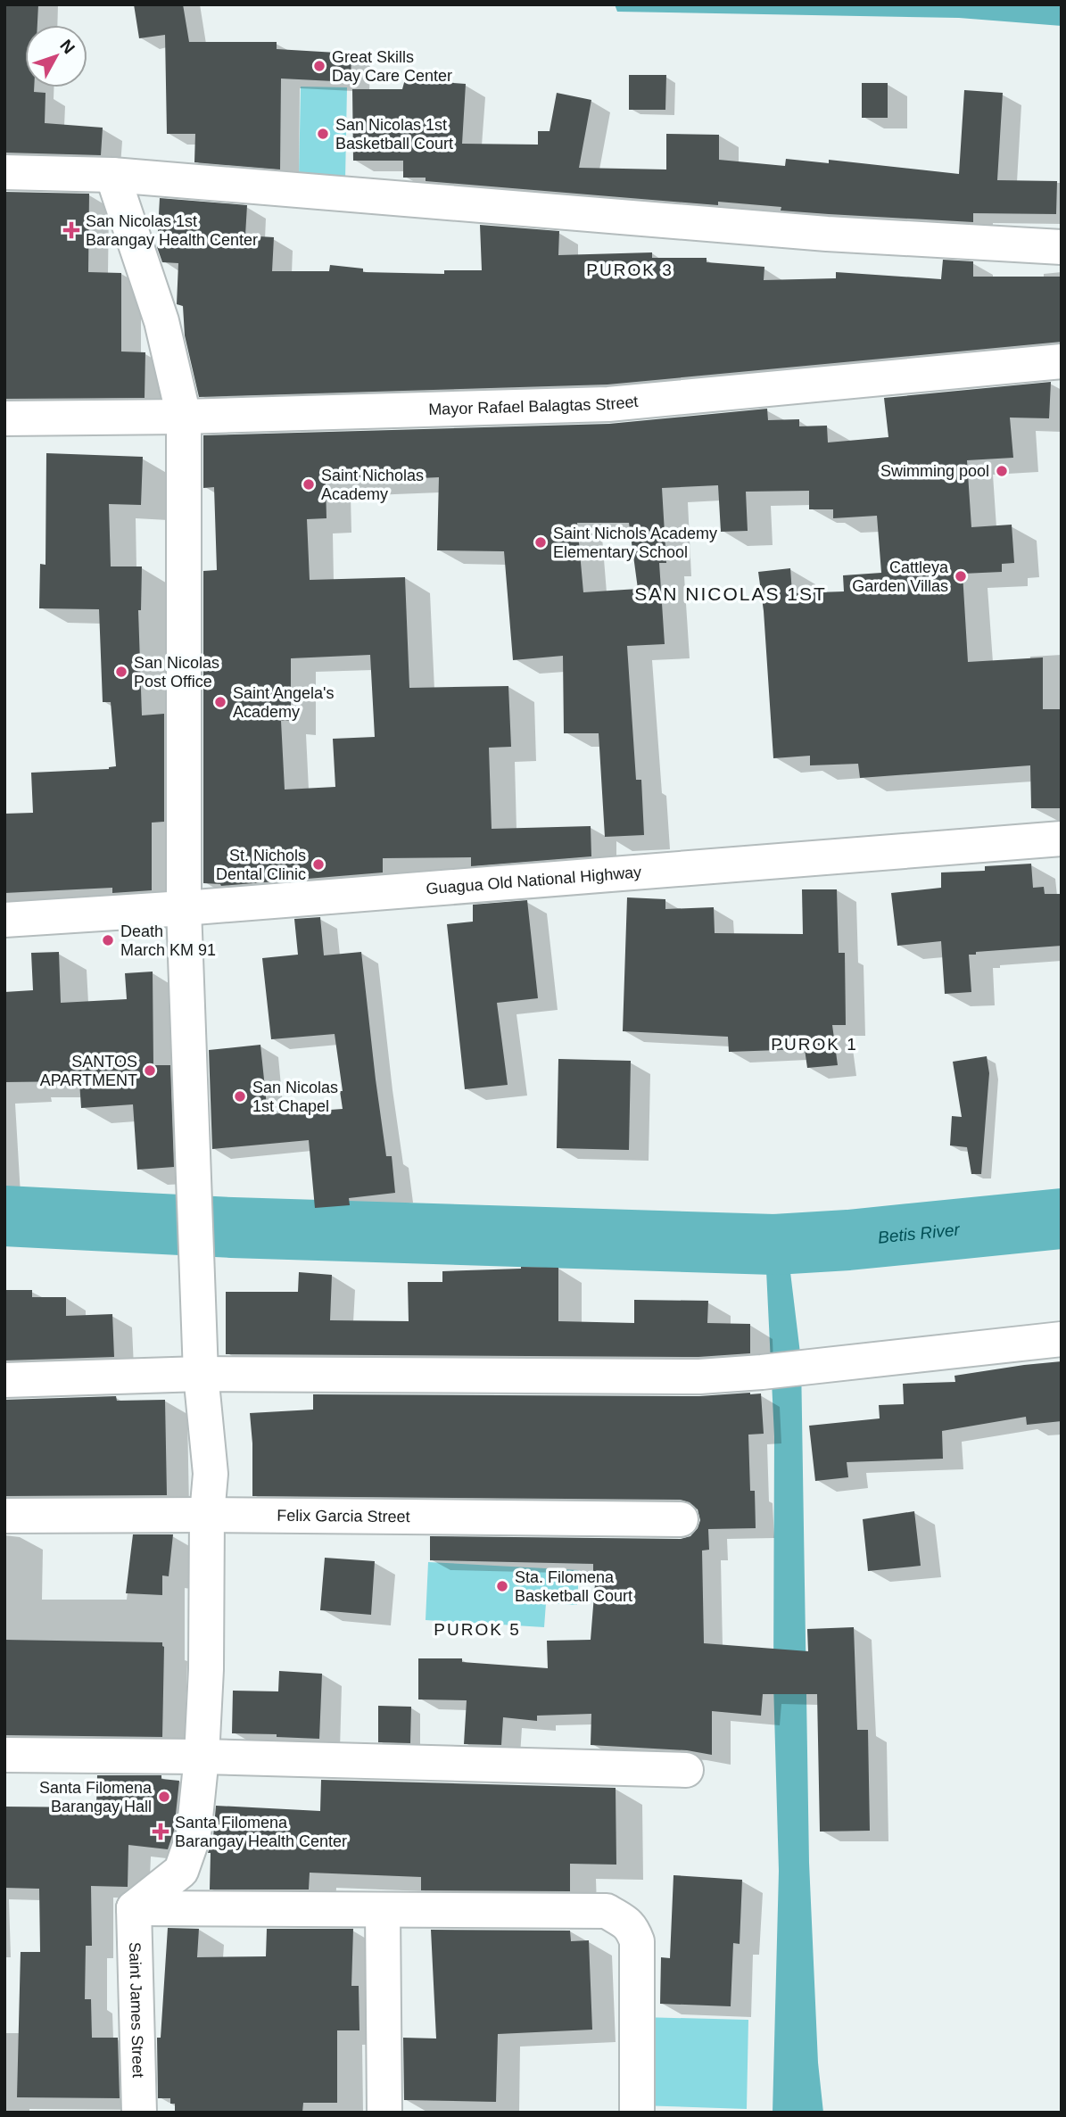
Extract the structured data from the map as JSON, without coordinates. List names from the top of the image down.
{
  "streets": {
    "street": [
      "Mayor Rafael Balagtas Street",
      "Guagua Old National Highway",
      "Felix Garcia Street",
      "Saint James Street"
    ]
  },
  "districts": [
    "PUROK 3",
    "SAN NICOLAS 1ST",
    "PUROK 1",
    "PUROK 5"
  ],
  "water": ["Betis River"],
  "places": {
    "other": [
      "Great Skills Day Care Center",
      "San Nicolas 1st Basketball Court",
      "Swimming pool",
      "Saint Nicholas Academy",
      "Saint Nichols Academy Elementary School",
      "Cattleya Garden Villas",
      "San Nicolas Post Office",
      "Saint Angela's Academy",
      "St. Nichols Dental Clinic",
      "Death March KM 91",
      "SANTOS APARTMENT",
      "San Nicolas 1st Chapel",
      "Sta. Filomena Basketball Court",
      "Santa Filomena Barangay Hall"
    ],
    "health": ["San Nicolas 1st Barangay Health Center", "Santa Filomena Barangay Health Center"]
  },
  "north": "top right"
}
